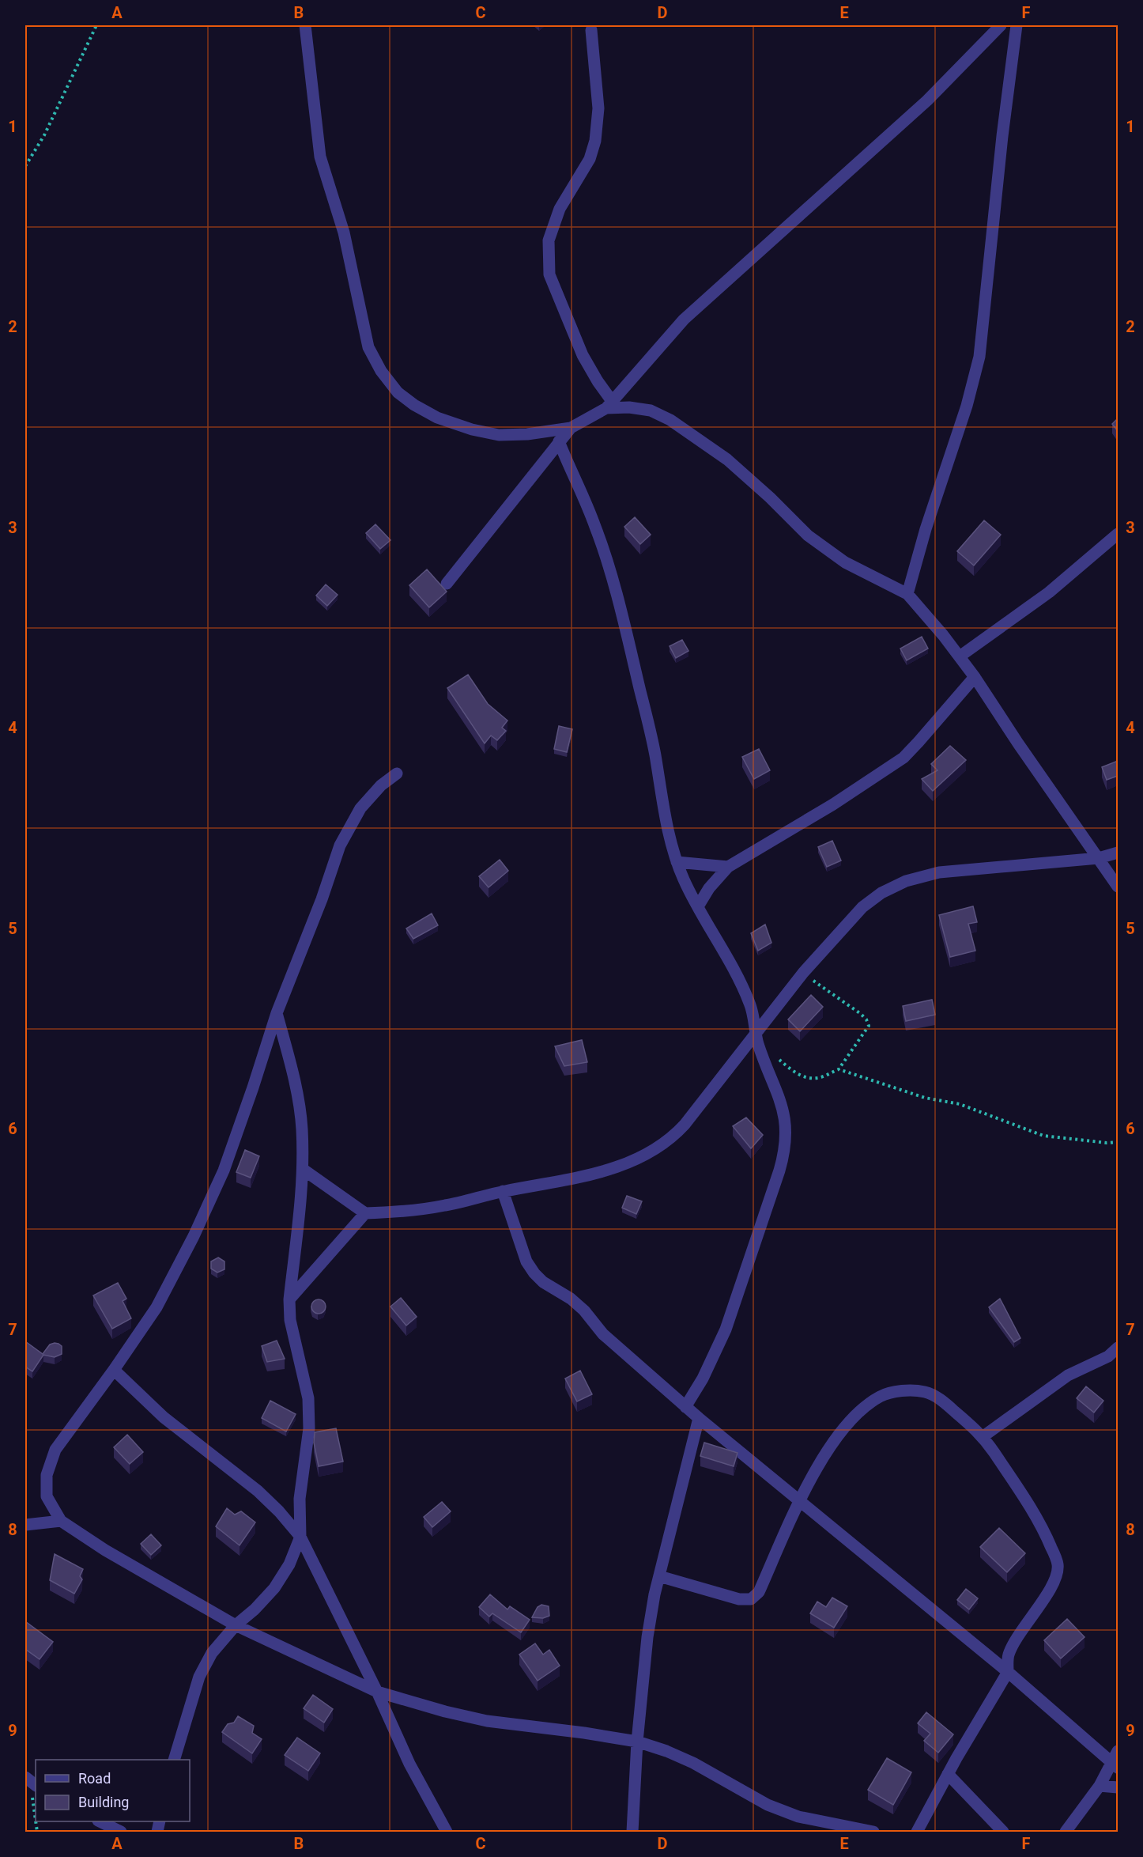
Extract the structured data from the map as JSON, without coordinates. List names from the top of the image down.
{
  "legend": ["Road", "Building"],
  "grid": {
    "columns": [
      "A",
      "B",
      "C",
      "D",
      "E",
      "F"
    ],
    "rows": [
      "1",
      "2",
      "3",
      "4",
      "5",
      "6",
      "7",
      "8",
      "9"
    ]
  }
}
